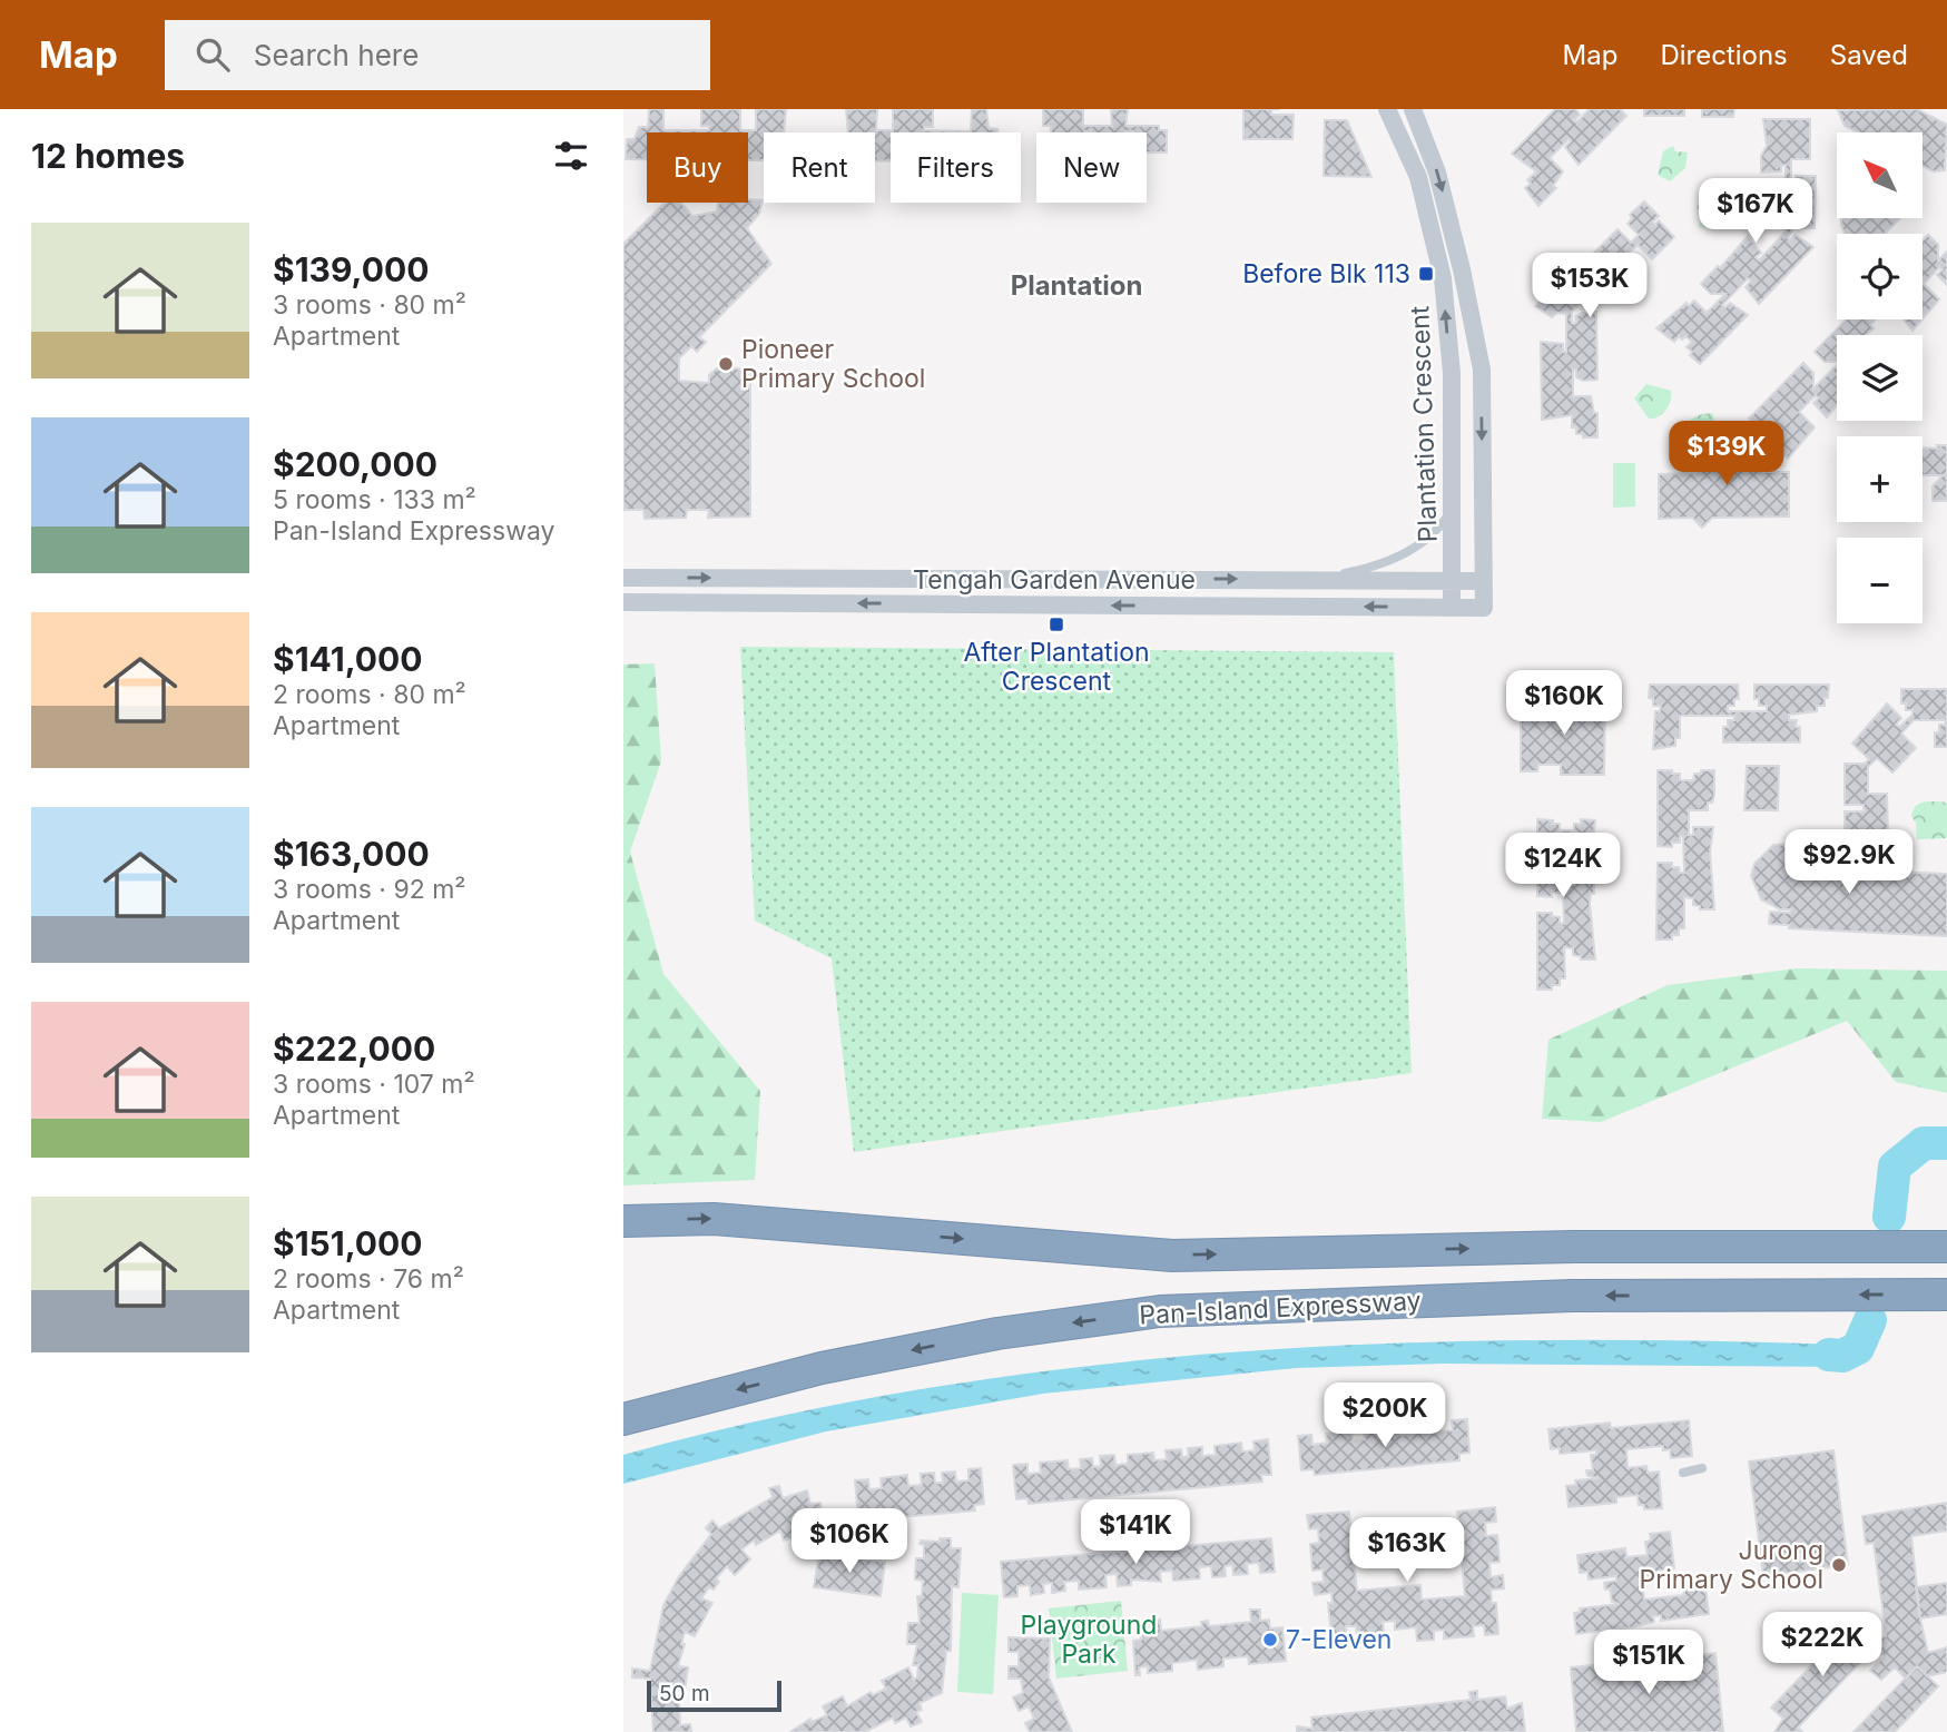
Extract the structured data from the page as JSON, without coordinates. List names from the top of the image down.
{
  "streets": {
    "highway": ["Pan-Island Expressway"],
    "street": ["Plantation Crescent", "Tengah Garden Avenue"]
  },
  "crossings": [
    ["Plantation Crescent", "Tengah Garden Avenue"]
  ],
  "districts": ["Plantation"],
  "parks": ["Playground Park"],
  "places": {
    "transit": ["Before Blk 113", "After Plantation Crescent"],
    "other": ["Pioneer Primary School", "Jurong Primary School", "7-Eleven"]
  },
  "scale_bar": "50 m",
  "north": "top left",
  "page": {
    "header": "Map",
    "search": "Search here",
    "nav": ["Map", "Directions", "Saved"],
    "heading": "12 homes",
    "map_buttons": ["+", "−"],
    "chip": [
      "Buy",
      "Rent",
      "Filters",
      "New"
    ],
    "price": [
      "$167K",
      "$153K",
      "$139K",
      "$160K",
      "$92.9K",
      "$124K",
      "$200K",
      "$141K",
      "$106K",
      "$163K",
      "$222K",
      "$151K"
    ],
    "list": [
      {
        "name": "$139,000",
        "note": "3 rooms · 80 m² · Apartment"
      },
      {
        "name": "$200,000",
        "note": "5 rooms · 133 m² · Pan-Island Expressway"
      },
      {
        "name": "$141,000",
        "note": "2 rooms · 80 m² · Apartment"
      },
      {
        "name": "$163,000",
        "note": "3 rooms · 92 m² · Apartment"
      },
      {
        "name": "$222,000",
        "note": "3 rooms · 107 m² · Apartment"
      },
      {
        "name": "$151,000",
        "note": "2 rooms · 76 m² · Apartment"
      }
    ],
    "scale": "50 m"
  }
}
